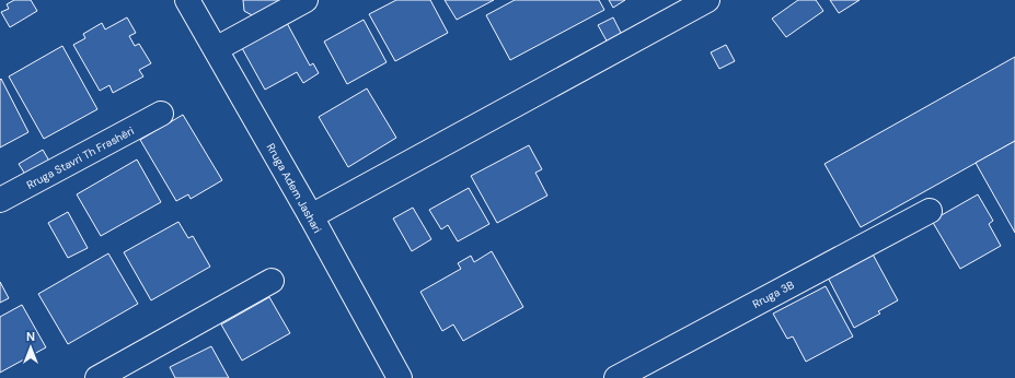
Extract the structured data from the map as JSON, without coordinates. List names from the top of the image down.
{
  "streets": {
    "street": ["Rruga Stavri Th Frashëri", "Rruga Adem Jashari", "Rruga 3B"]
  },
  "north": "top"
}
